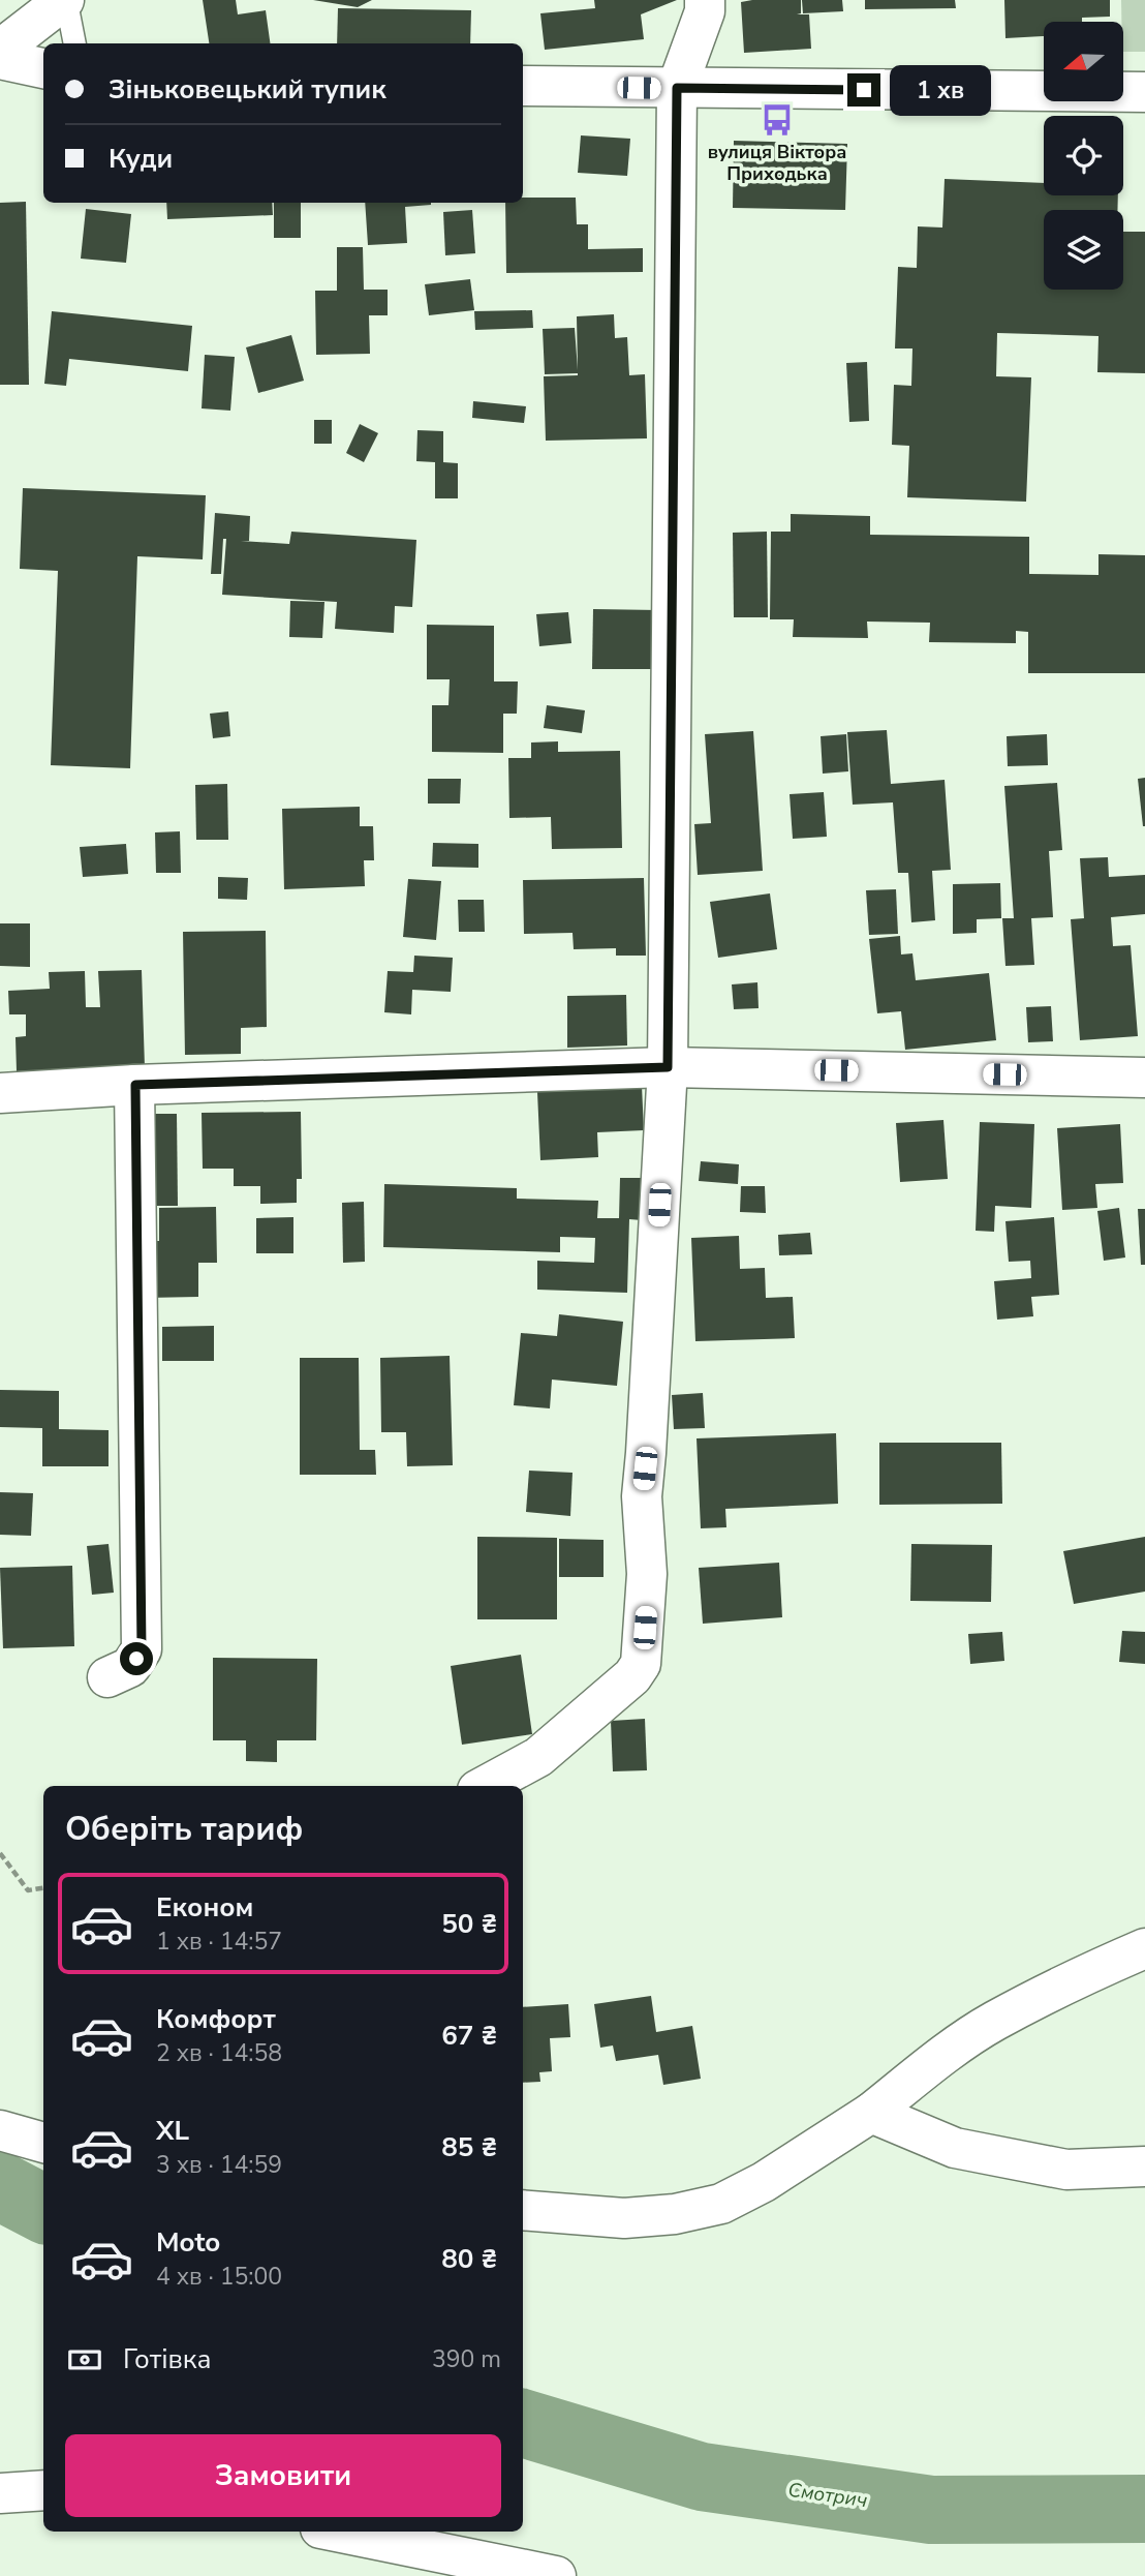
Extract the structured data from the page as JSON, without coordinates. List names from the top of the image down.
{
  "water": ["Смотрич"],
  "places": {
    "bus stop": ["вулиця Віктора Приходька"]
  },
  "north": "left",
  "page": {
    "banner": ["Зіньковецький тупик", "Куди"],
    "bubble": "1 хв",
    "heading": "Оберіть тариф",
    "list": [
      {
        "name": "Економ",
        "note": "1 хв · 14:57",
        "value": "50 ₴"
      },
      {
        "name": "Комфорт",
        "note": "2 хв · 14:58",
        "value": "67 ₴"
      },
      {
        "name": "XL",
        "note": "3 хв · 14:59",
        "value": "85 ₴"
      },
      {
        "name": "Moto",
        "note": "4 хв · 15:00",
        "value": "80 ₴"
      }
    ],
    "pay": ["Готівка", "390 m"],
    "buttons": "Замовити"
  }
}
